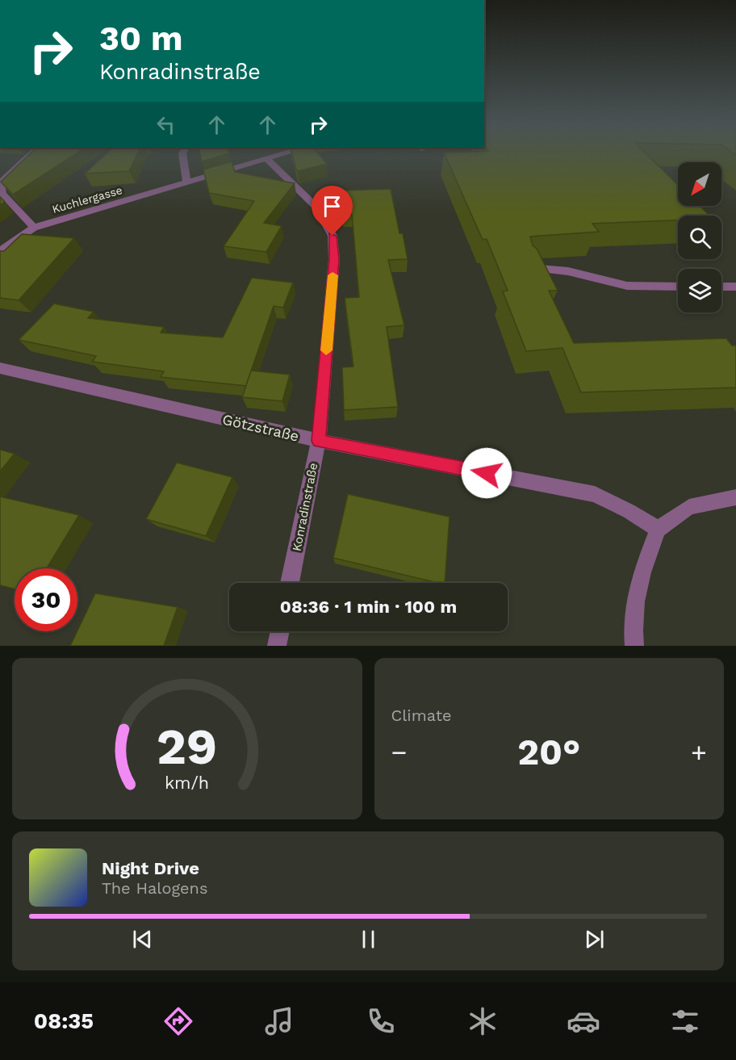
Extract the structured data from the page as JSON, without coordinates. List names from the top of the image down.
{
  "streets": {
    "street": ["Kuchlergasse", "Götzstraße", "Konradinstraße"]
  },
  "crossings": [
    ["Kuchlergasse", "Konradinstraße"],
    ["Götzstraße", "Konradinstraße"]
  ],
  "north": "bottom left",
  "page": {
    "turn": ["30 m", "Konradinstraße"],
    "limit": "30",
    "trip": "08:36 · 1 min · 100 m",
    "tile": "Climate",
    "heat": ["−", "20°", "+"],
    "song": ["Night Drive", "The Halogens"],
    "tabs": "08:35",
    "gauge": ["29", "km/h"]
  }
}
